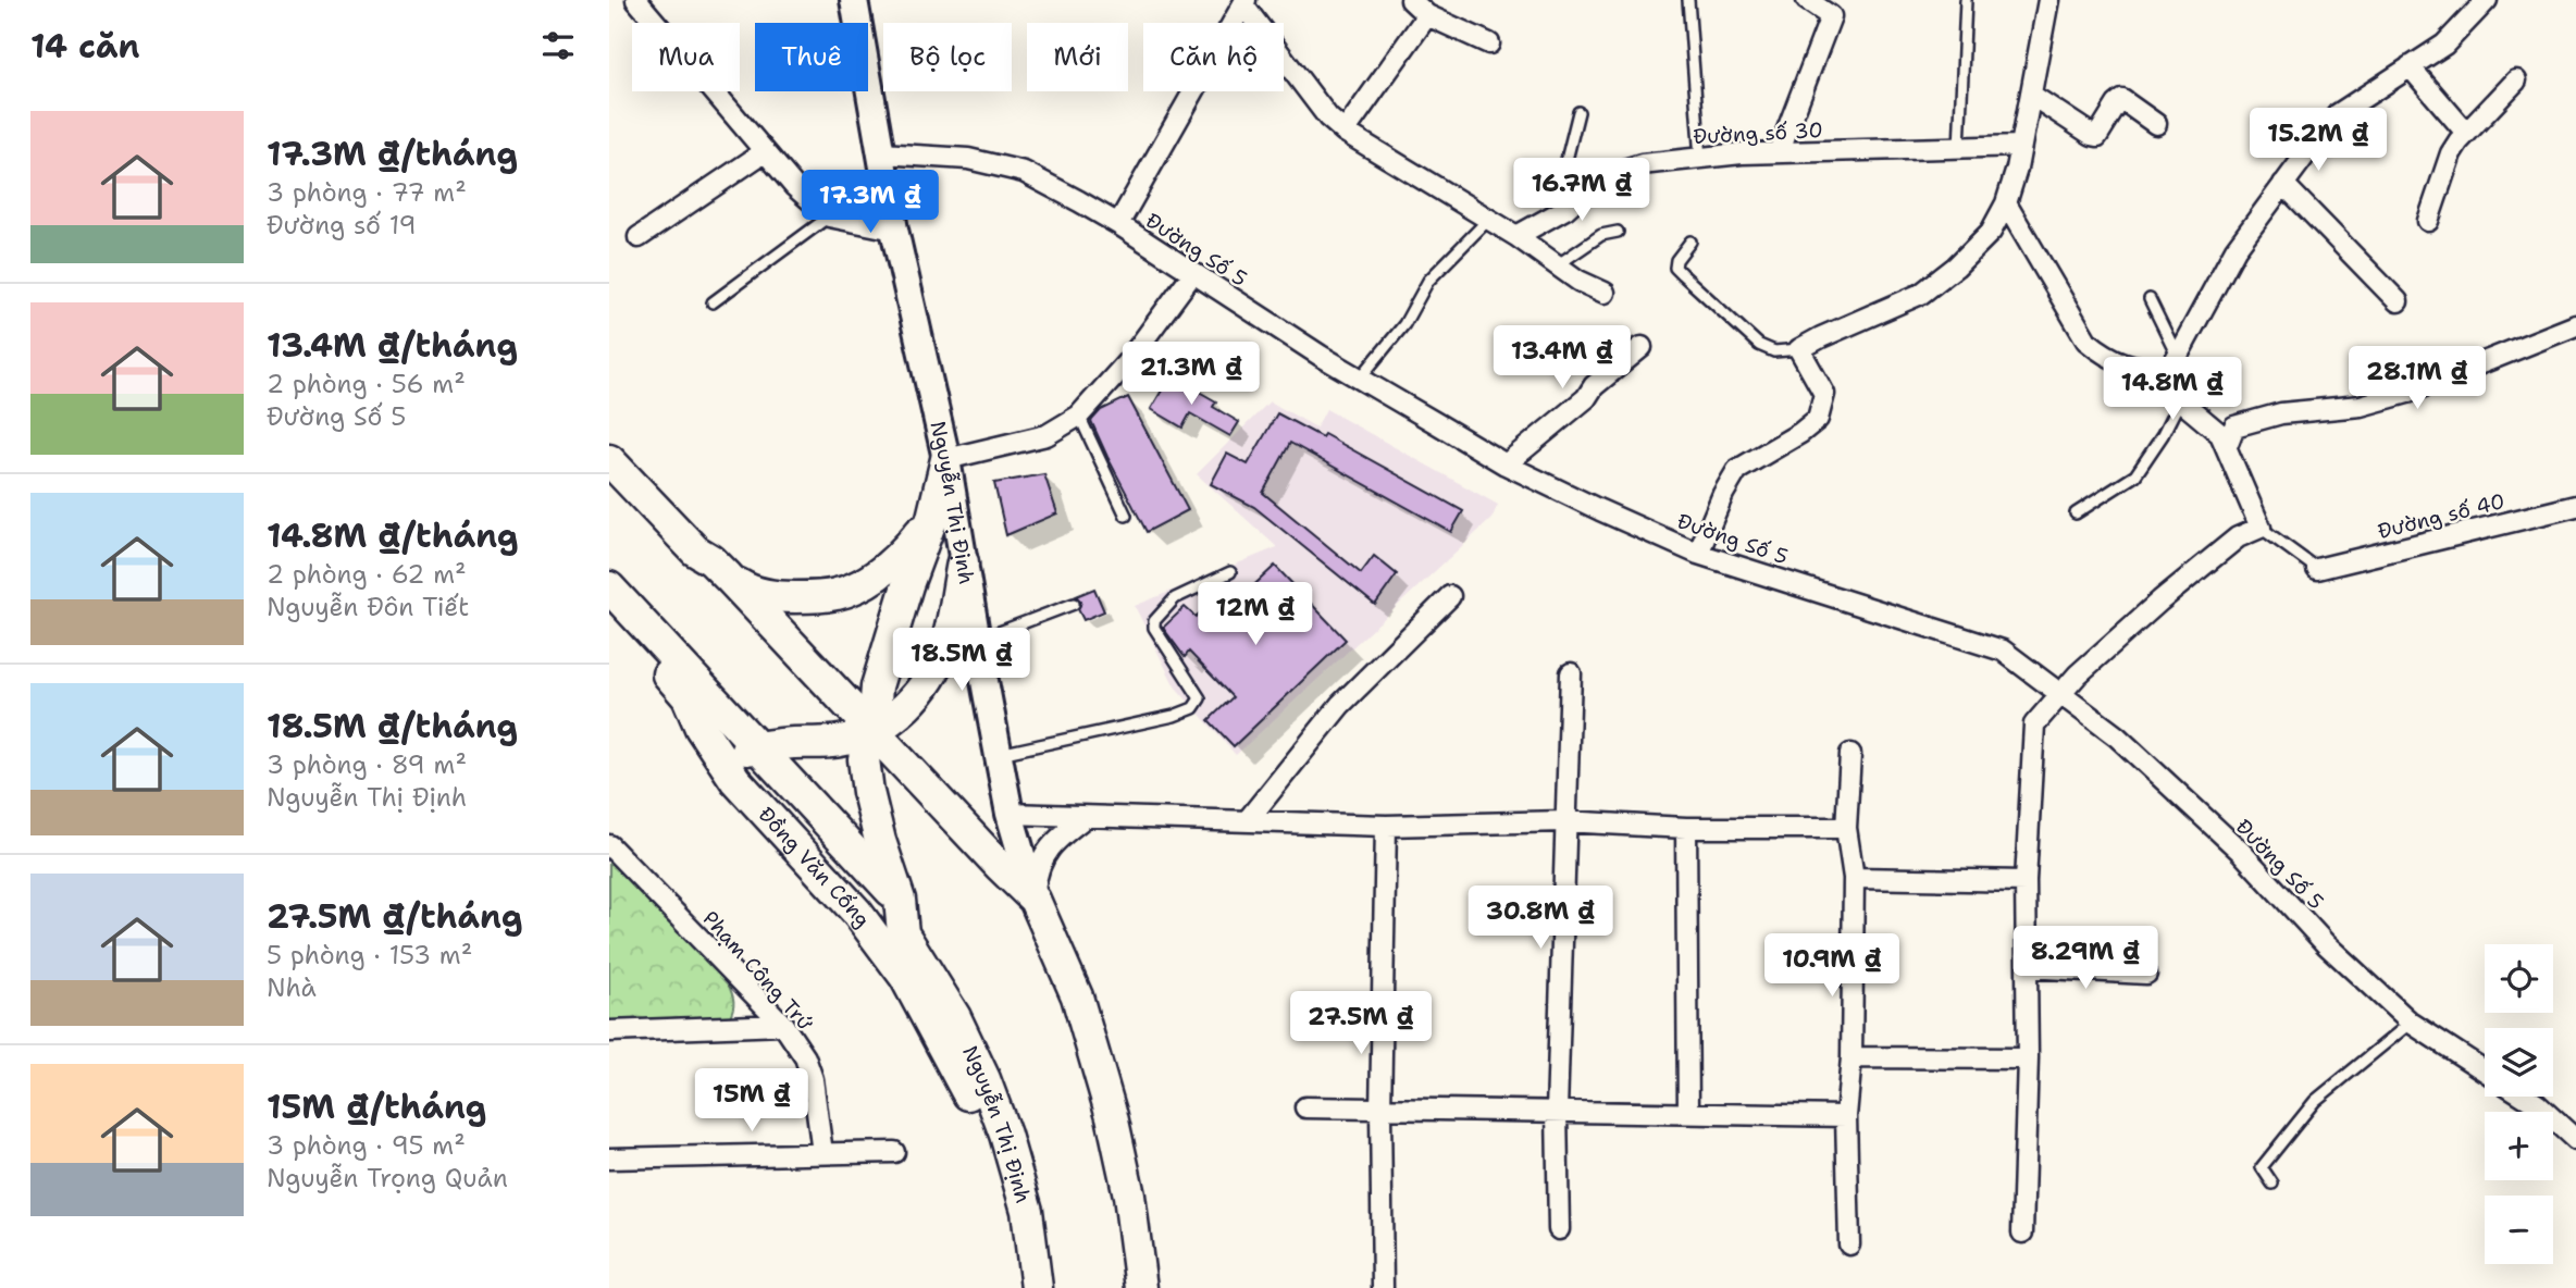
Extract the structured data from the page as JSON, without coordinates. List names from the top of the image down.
{
  "streets": {
    "main road": ["Nguyễn Thị Định", "Đồng Văn Cống"],
    "street": [
      "Đường số 30",
      "Đường Số 5",
      "Đường số 40",
      "Phạm Công Trứ"
    ]
  },
  "crossings": [
    ["Đường Số 5", "Nguyễn Thị Định"],
    ["Nguyễn Thị Định", "Đồng Văn Cống"]
  ],
  "page": {
    "heading": "14 căn",
    "chip": [
      "Mua",
      "Thuê",
      "Bộ lọc",
      "Mới",
      "Căn hộ"
    ],
    "list": [
      {
        "name": "17.3M ₫/tháng",
        "note": "3 phòng · 77 m² · Đường số 19"
      },
      {
        "name": "13.4M ₫/tháng",
        "note": "2 phòng · 56 m² · Đường Số 5"
      },
      {
        "name": "14.8M ₫/tháng",
        "note": "2 phòng · 62 m² · Nguyễn Đôn Tiết"
      },
      {
        "name": "18.5M ₫/tháng",
        "note": "3 phòng · 89 m² · Nguyễn Thị Định"
      },
      {
        "name": "27.5M ₫/tháng",
        "note": "5 phòng · 153 m² · Nhà"
      },
      {
        "name": "15M ₫/tháng",
        "note": "3 phòng · 95 m² · Nguyễn Trọng Quản"
      }
    ],
    "price": [
      "15.2M ₫",
      "16.7M ₫",
      "17.3M ₫",
      "13.4M ₫",
      "21.3M ₫",
      "28.1M ₫",
      "14.8M ₫",
      "12M ₫",
      "18.5M ₫",
      "30.8M ₫",
      "8.29M ₫",
      "10.9M ₫",
      "27.5M ₫",
      "15M ₫"
    ],
    "map_buttons": ["+", "−"]
  }
}
